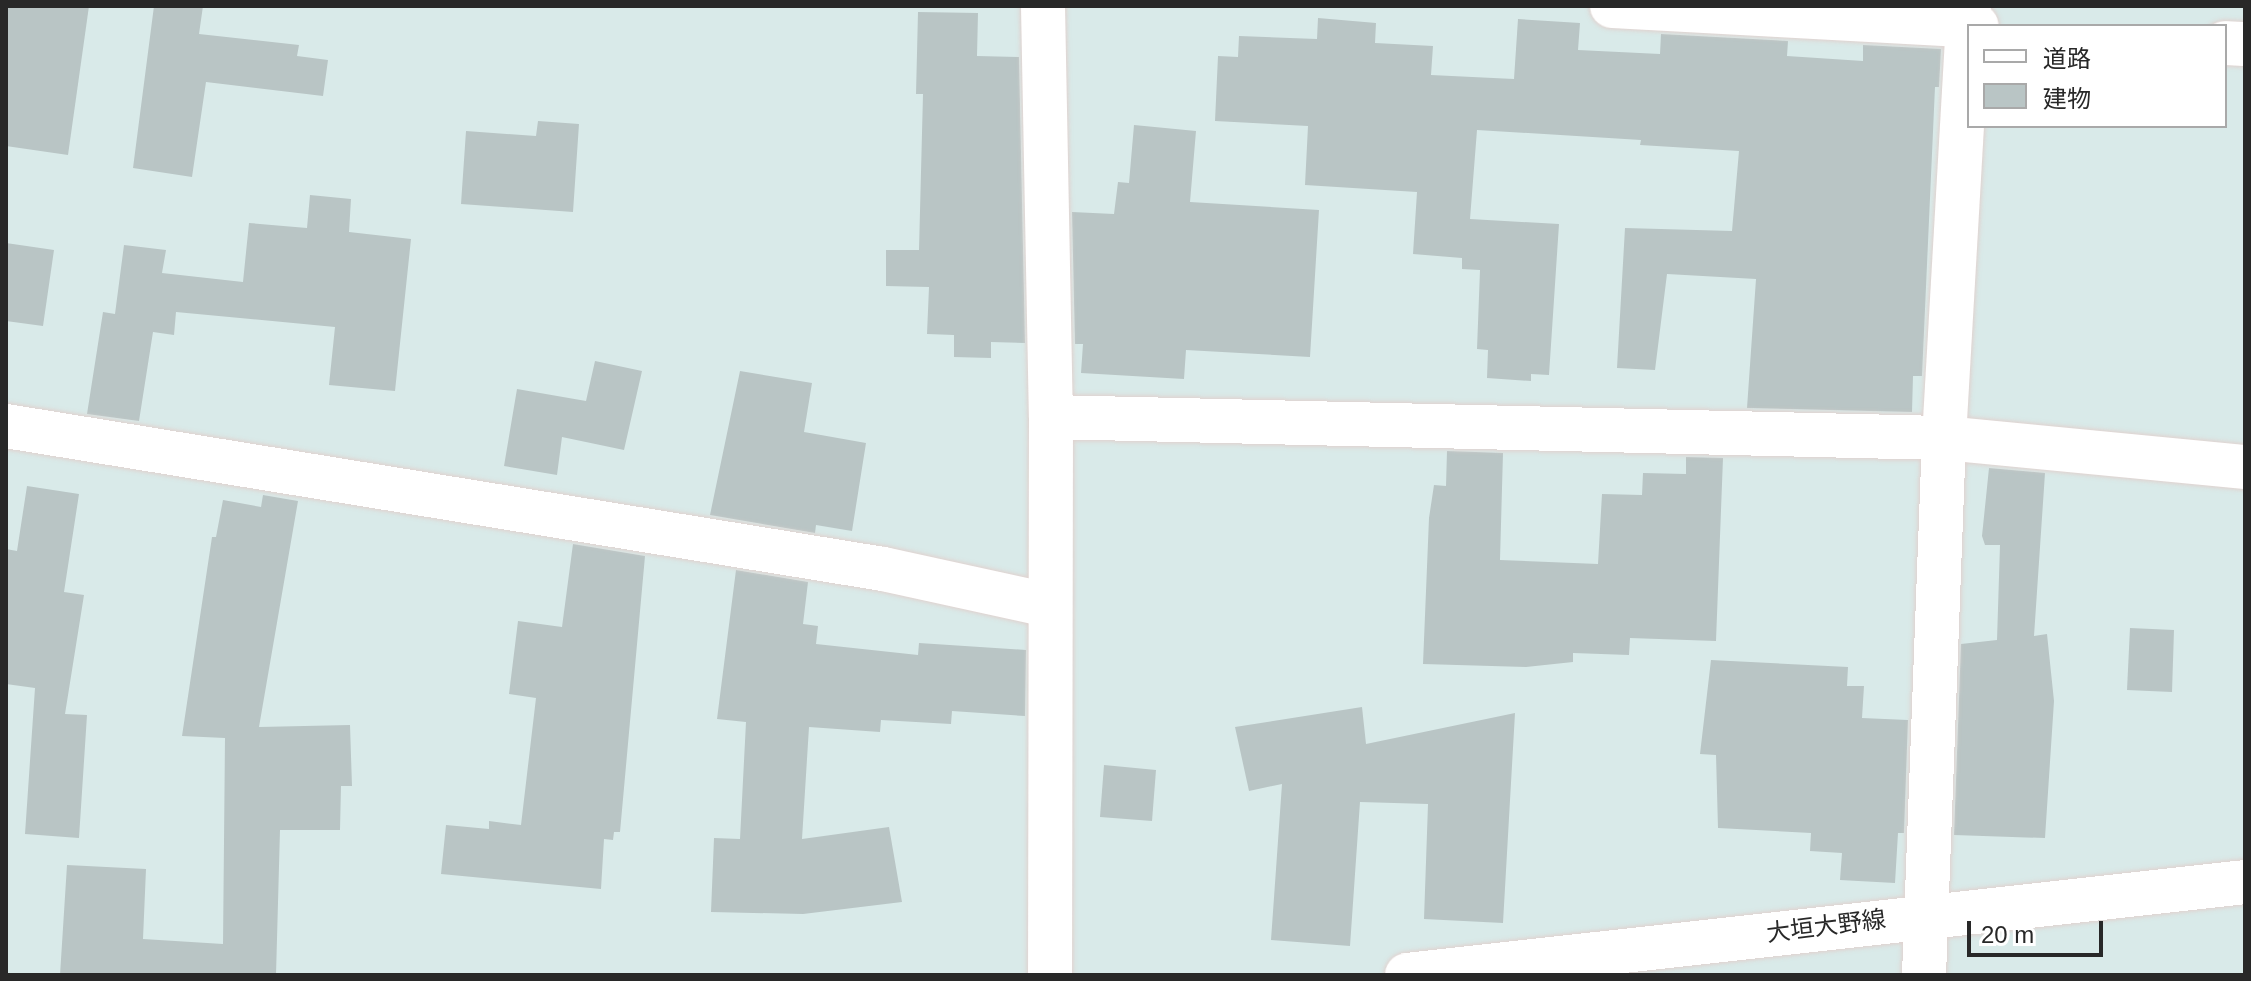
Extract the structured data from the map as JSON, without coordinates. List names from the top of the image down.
{
  "streets": {
    "street": ["大垣大野線"]
  },
  "legend": ["道路", "建物"],
  "scale_bar": "20 m"
}
